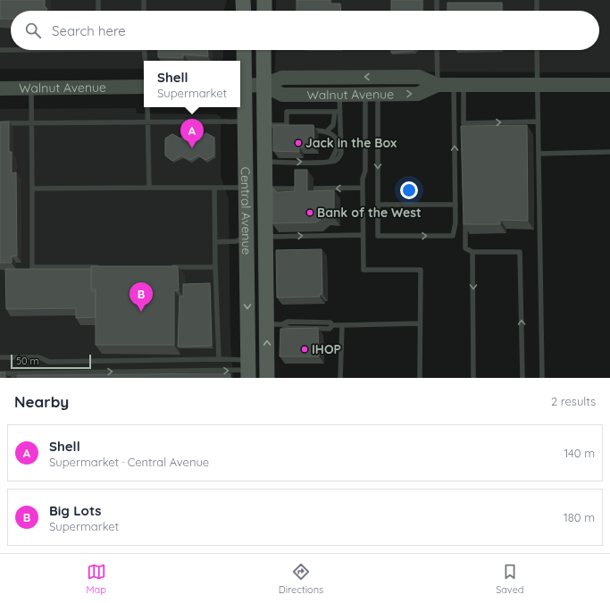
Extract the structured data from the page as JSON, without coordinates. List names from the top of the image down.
{
  "streets": {
    "main road": ["Central Avenue"],
    "street": ["Walnut Avenue"]
  },
  "crossings": [
    ["Walnut Avenue", "Central Avenue"]
  ],
  "places": ["Jack in the Box", "Bank of the West", "IHOP"],
  "scale_bar": "50 m",
  "page": {
    "search": "Search here",
    "popup": ["Shell", "Supermarket"],
    "pins": ["A", "B"],
    "scale": "50 m",
    "heading": ["Nearby", "2 results"],
    "list": [
      {
        "mark": "A",
        "name": "Shell",
        "note": "Supermarket · Central Avenue",
        "value": "140 m"
      },
      {
        "mark": "B",
        "name": "Big Lots",
        "note": "Supermarket",
        "value": "180 m"
      }
    ],
    "nav": ["Map", "Directions", "Saved"]
  }
}
